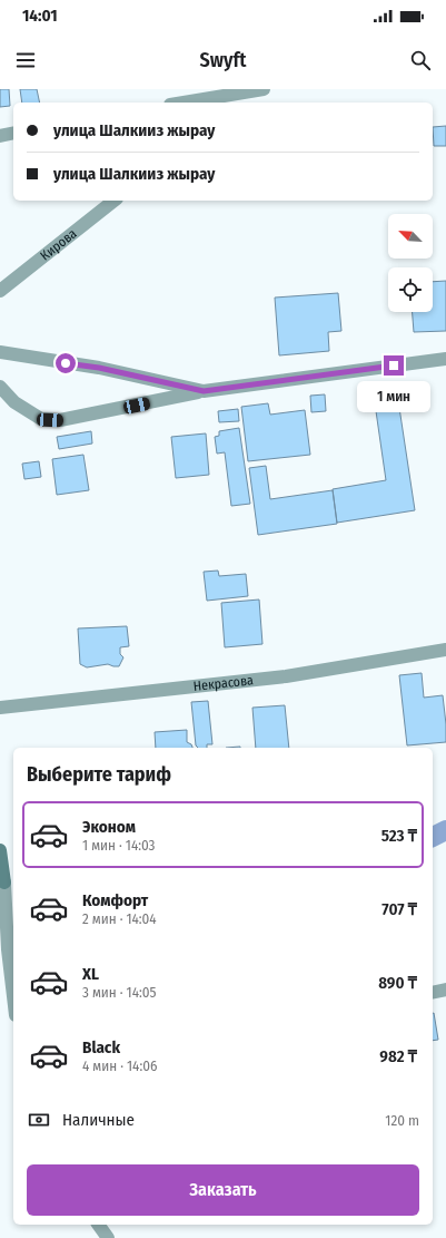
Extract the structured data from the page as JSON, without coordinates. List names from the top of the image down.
{
  "streets": {
    "street": ["Кирова", "Некрасова"]
  },
  "north": "top left",
  "page": {
    "status": "14:01",
    "header": "Swyft",
    "banner": ["улица Шалкииз жырау", "улица Шалкииз жырау"],
    "bubble": "1 мин",
    "heading": "Выберите тариф",
    "list": [
      {
        "name": "Эконом",
        "note": "1 мин · 14:03",
        "value": "523 ₸"
      },
      {
        "name": "Комфорт",
        "note": "2 мин · 14:04",
        "value": "707 ₸"
      },
      {
        "name": "XL",
        "note": "3 мин · 14:05",
        "value": "890 ₸"
      },
      {
        "name": "Black",
        "note": "4 мин · 14:06",
        "value": "982 ₸"
      }
    ],
    "pay": ["Наличные", "120 m"],
    "buttons": "Заказать"
  }
}
